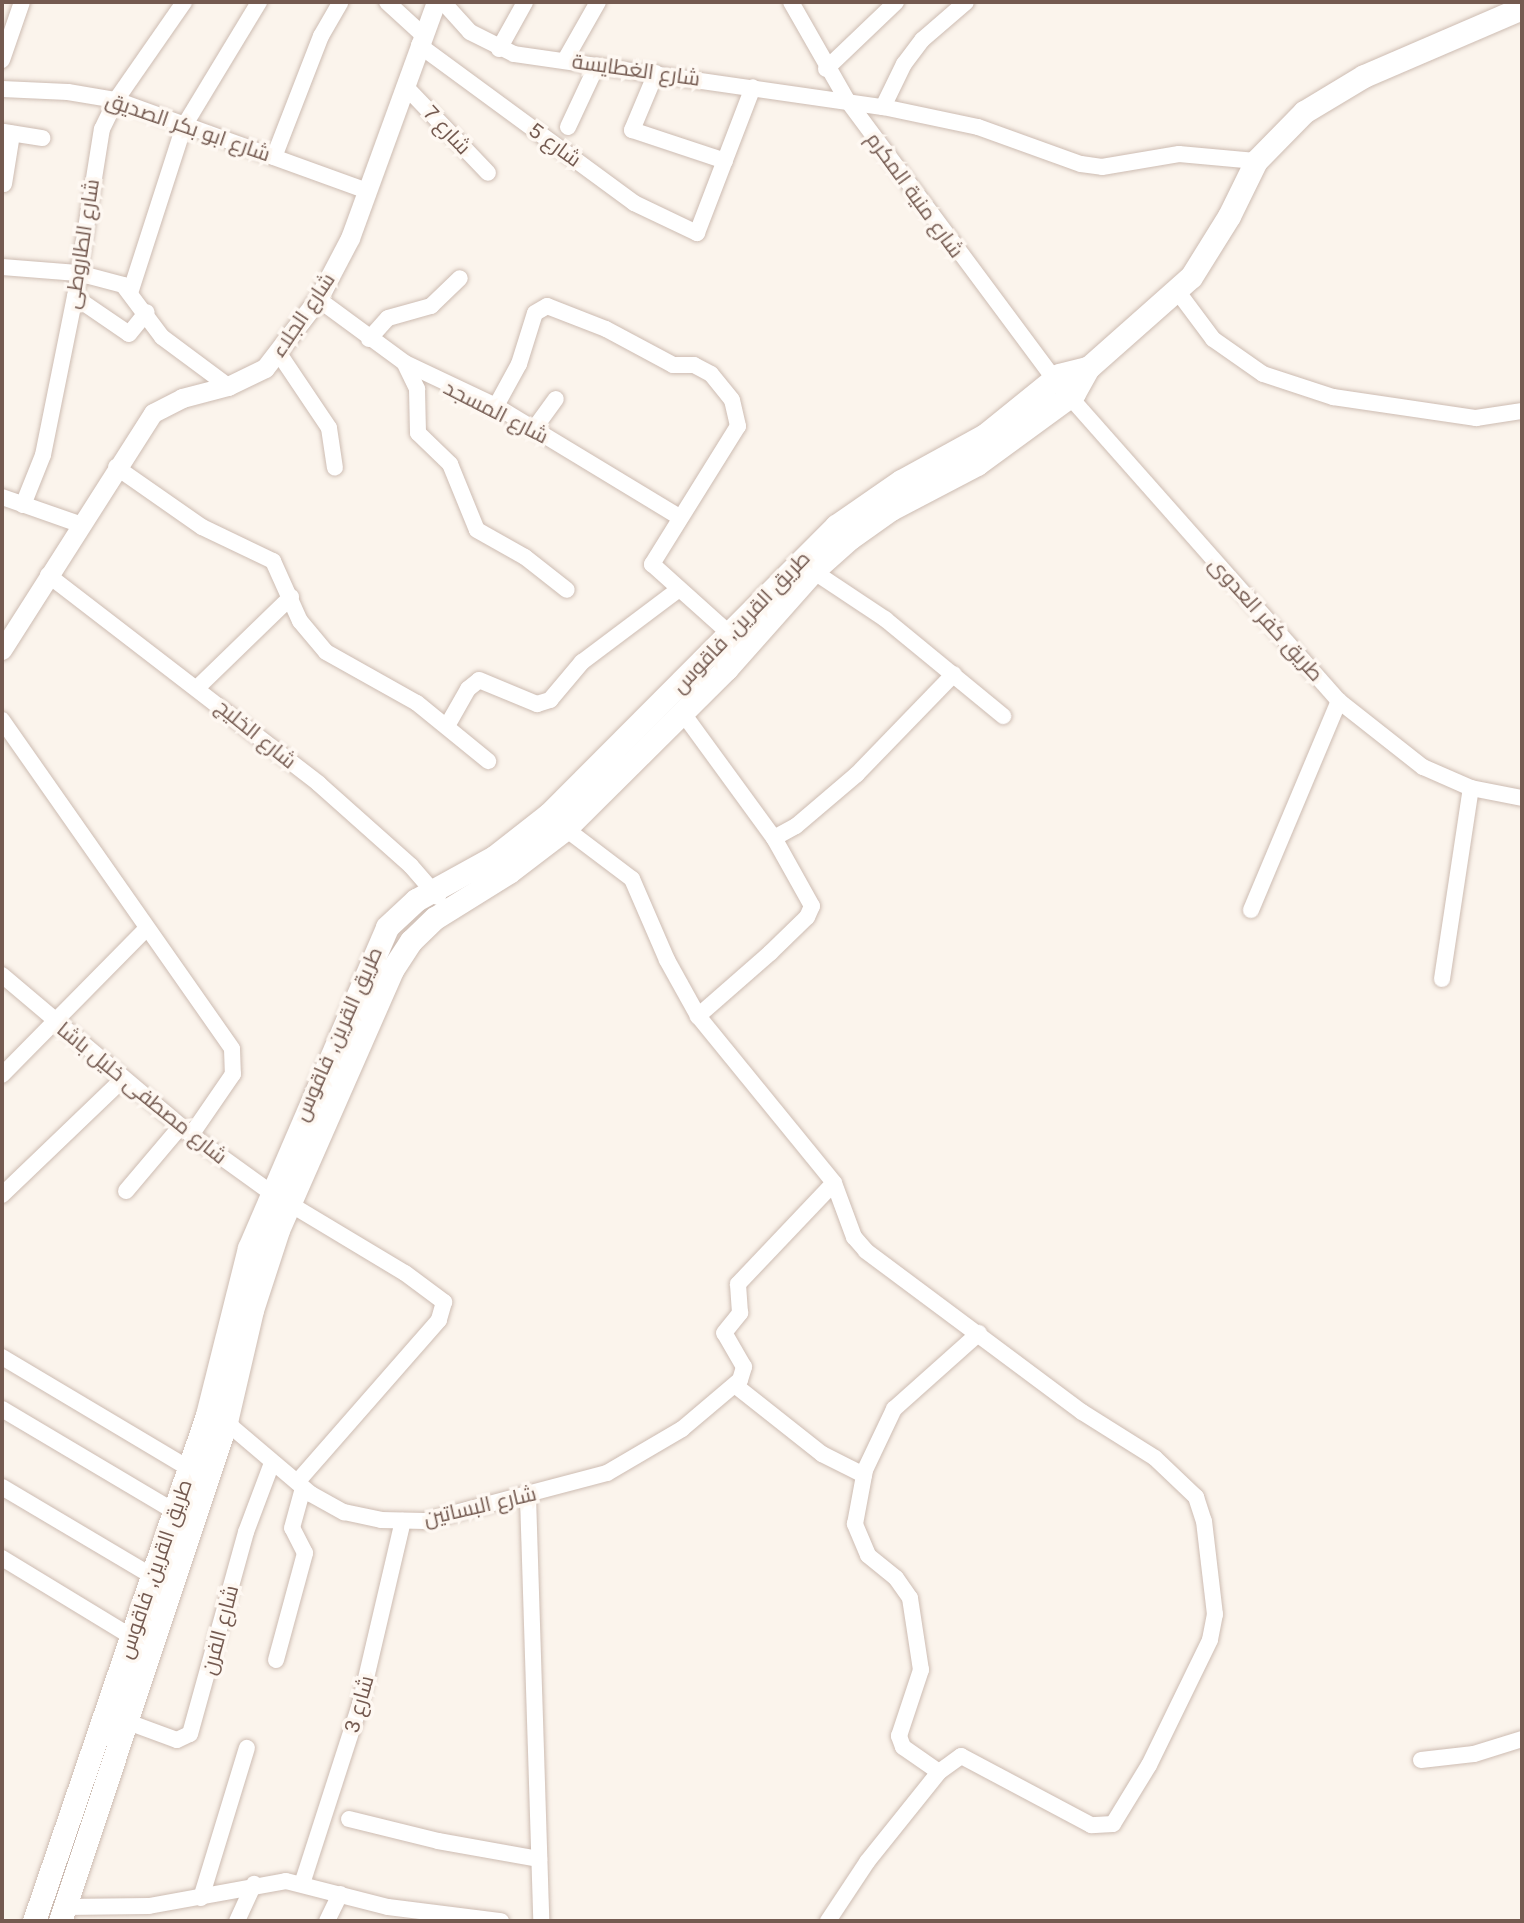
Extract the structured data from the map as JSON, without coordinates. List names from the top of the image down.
{
  "streets": {
    "main road": ["طريق القرين, فاقوس"],
    "street": [
      "شارع الغطايسة",
      "شارع ابو بكر الصديق",
      "شارع 7",
      "شارع 5",
      "شارع منية المكرم",
      "شارع الطاروطى",
      "شارع الجلاء",
      "شارع المسجد",
      "طريق كفر العدوى",
      "شارع الخليج",
      "شارع مصطفى خليل باشا",
      "شارع البساتين",
      "شارع الفرن",
      "شارع 3"
    ]
  },
  "crossings": [
    ["شارع الغطايسة", "شارع منية المكرم"],
    ["شارع الغطايسة", "طريق القرين, فاقوس"],
    ["شارع ابو بكر الصديق", "شارع الطاروطى"],
    ["شارع ابو بكر الصديق", "شارع الجلاء"],
    ["شارع 7", "شارع الجلاء"],
    ["شارع 5", "شارع الجلاء"],
    ["شارع منية المكرم", "طريق كفر العدوى"],
    ["شارع منية المكرم", "طريق القرين, فاقوس"],
    ["شارع الجلاء", "شارع المسجد"],
    ["شارع الجلاء", "شارع الخليج"],
    ["طريق كفر العدوى", "طريق القرين, فاقوس"],
    ["طريق القرين, فاقوس", "شارع الخليج"],
    ["طريق القرين, فاقوس", "شارع مصطفى خليل باشا"],
    ["طريق القرين, فاقوس", "شارع البساتين"],
    ["طريق القرين, فاقوس", "شارع الفرن"],
    ["شارع مصطفى خليل باشا", "شارع البساتين"],
    ["شارع البساتين", "شارع الفرن"],
    ["شارع البساتين", "شارع 3"]
  ]
}
